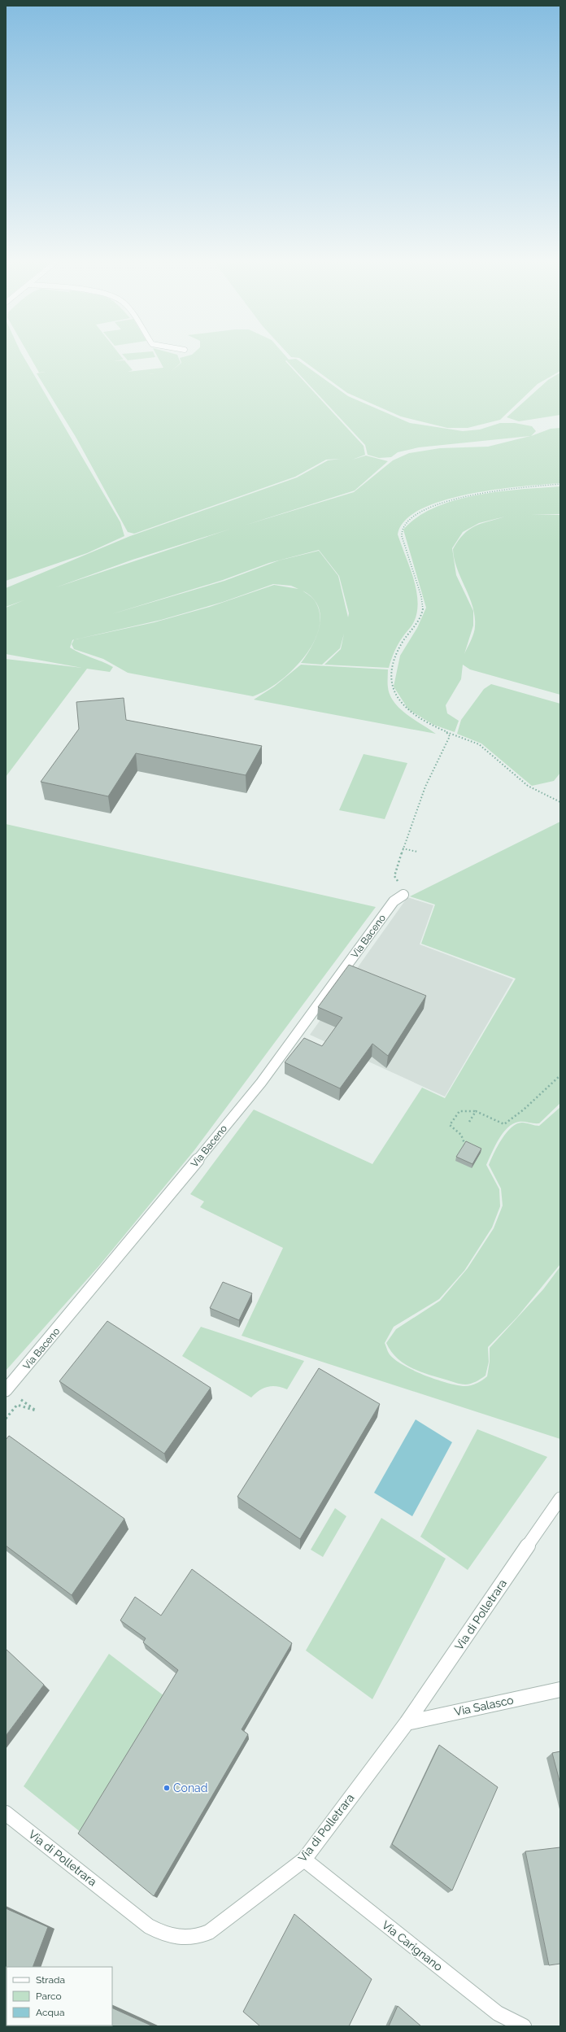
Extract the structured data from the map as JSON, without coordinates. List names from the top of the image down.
{
  "streets": {
    "street": [
      "Via Baceno",
      "Via di Polletrara",
      "Via Salasco",
      "Via Carignano"
    ]
  },
  "crossings": [
    ["Via di Polletrara", "Via Salasco"],
    ["Via di Polletrara", "Via Carignano"]
  ],
  "places": ["Conad"],
  "legend": ["Strada", "Parco", "Acqua"]
}
